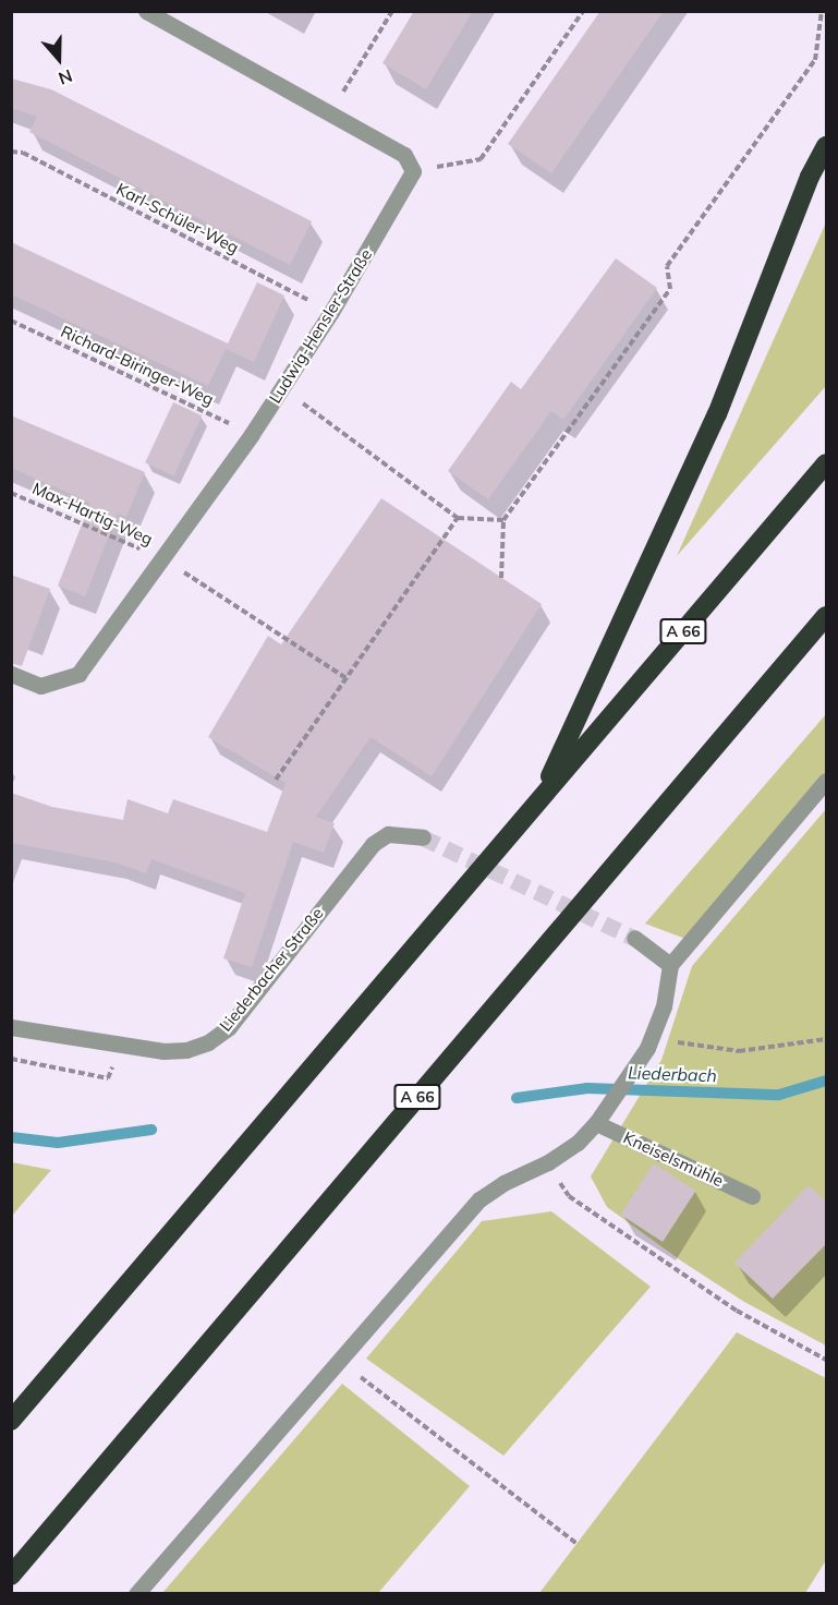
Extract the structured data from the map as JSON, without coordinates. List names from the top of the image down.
{
  "streets": {
    "highway": ["A 66"],
    "street": ["Ludwig-Hensler-Straße", "Liederbacher Straße", "Kneiselsmühle"],
    "path": ["Karl-Schüler-Weg", "Richard-Biringer-Weg", "Max-Hartig-Weg"]
  },
  "crossings": [
    ["Karl-Schüler-Weg", "Ludwig-Hensler-Straße"],
    ["Ludwig-Hensler-Straße", "Richard-Biringer-Weg"],
    ["Ludwig-Hensler-Straße", "Max-Hartig-Weg"]
  ],
  "water": ["Liederbach"],
  "north": "bottom"
}
